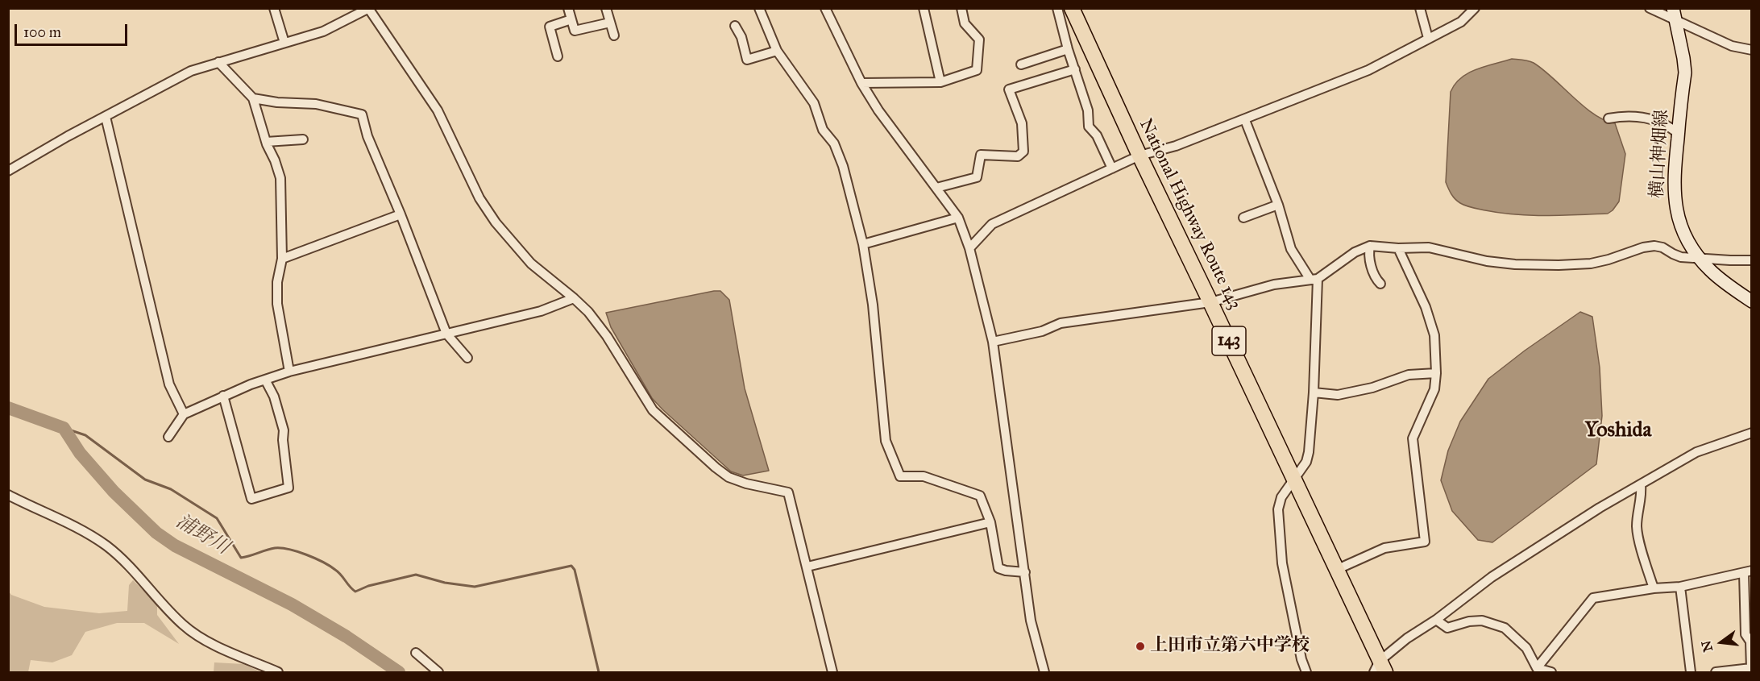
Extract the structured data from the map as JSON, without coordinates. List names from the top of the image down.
{
  "streets": {
    "highway": ["National Highway Route 143", "143"],
    "street": ["横山神畑線"]
  },
  "districts": ["Yoshida"],
  "water": ["浦野川"],
  "places": ["上田市立第六中学校"],
  "scale_bar": "100 m",
  "north": "left"
}
